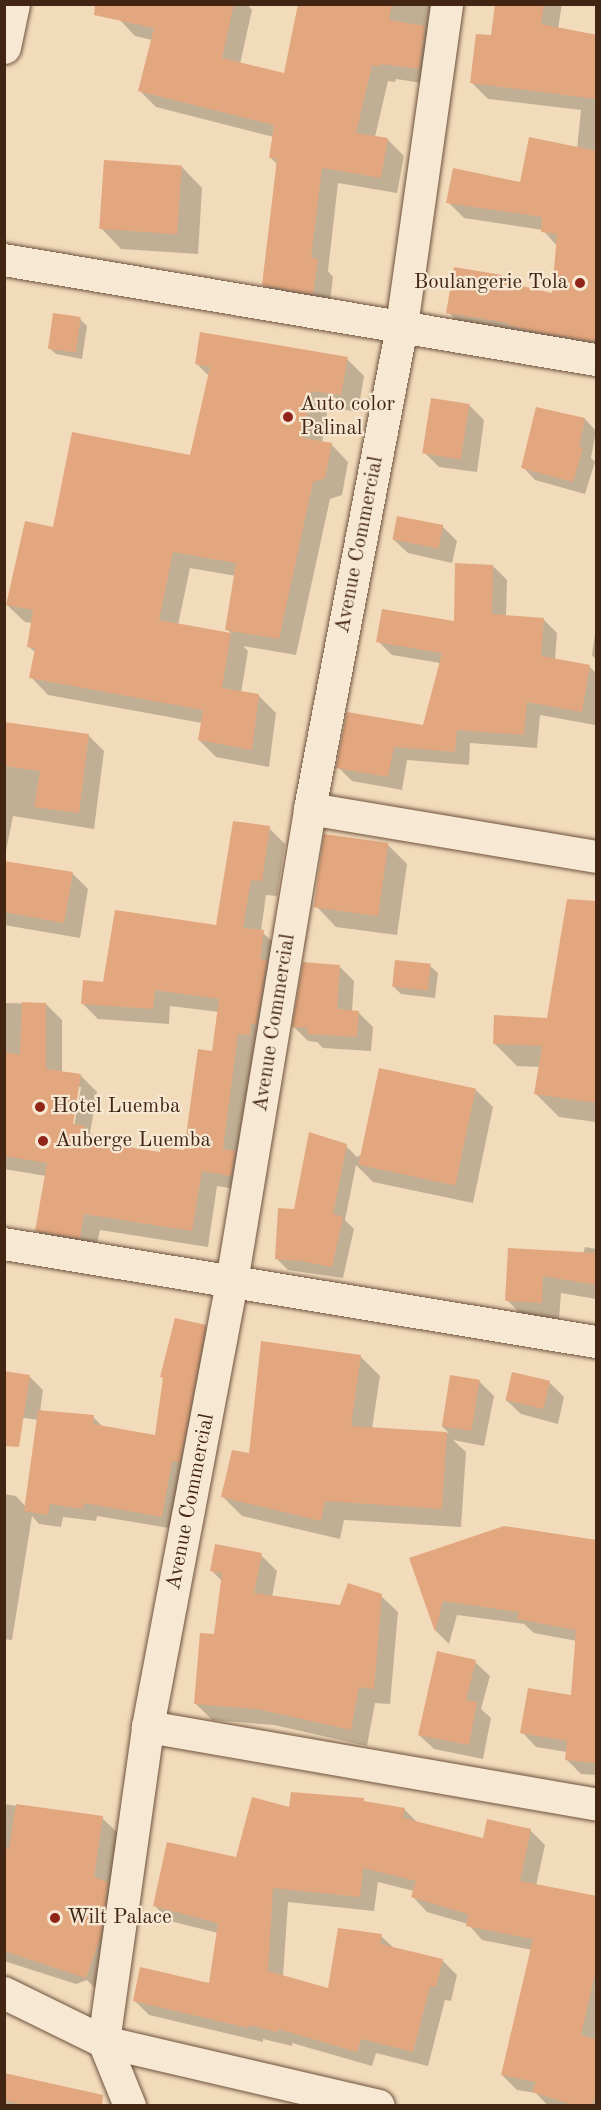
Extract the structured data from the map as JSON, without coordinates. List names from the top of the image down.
{
  "streets": {
    "street": ["Avenue Commercial"]
  },
  "places": [
    "Boulangerie Tola",
    "Auto color Palinal",
    "Hotel Luemba",
    "Auberge Luemba",
    "Wilt Palace"
  ]
}
